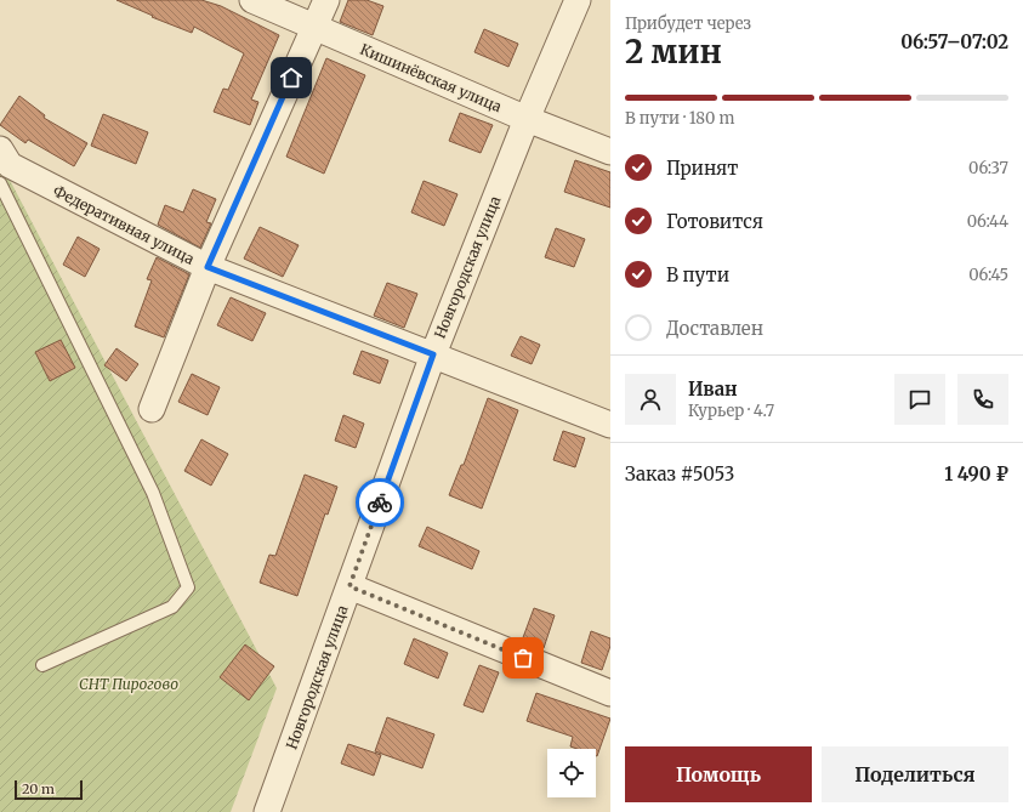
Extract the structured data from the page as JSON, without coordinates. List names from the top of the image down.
{
  "streets": {
    "street": ["Кишинёвская улица", "Федеративная улица", "Новгородская улица"]
  },
  "crossings": [
    ["Кишинёвская улица", "Новгородская улица"],
    ["Федеративная улица", "Новгородская улица"]
  ],
  "parks": ["СНТ Пирогово"],
  "scale_bar": "20 m",
  "page": {
    "heading": ["2 мин", "Прибудет через", "06:57–07:02"],
    "panel": [
      "Иван",
      "Курьер · 4.7",
      "Заказ #5053",
      "1 490 ₽"
    ],
    "bar": "В пути · 180 m",
    "list": [
      ["Принят", "06:37"],
      ["Готовится", "06:44"],
      ["В пути", "06:45"],
      "Доставлен"
    ],
    "buttons": ["Помощь", "Поделиться"],
    "scale": "20 m"
  }
}
